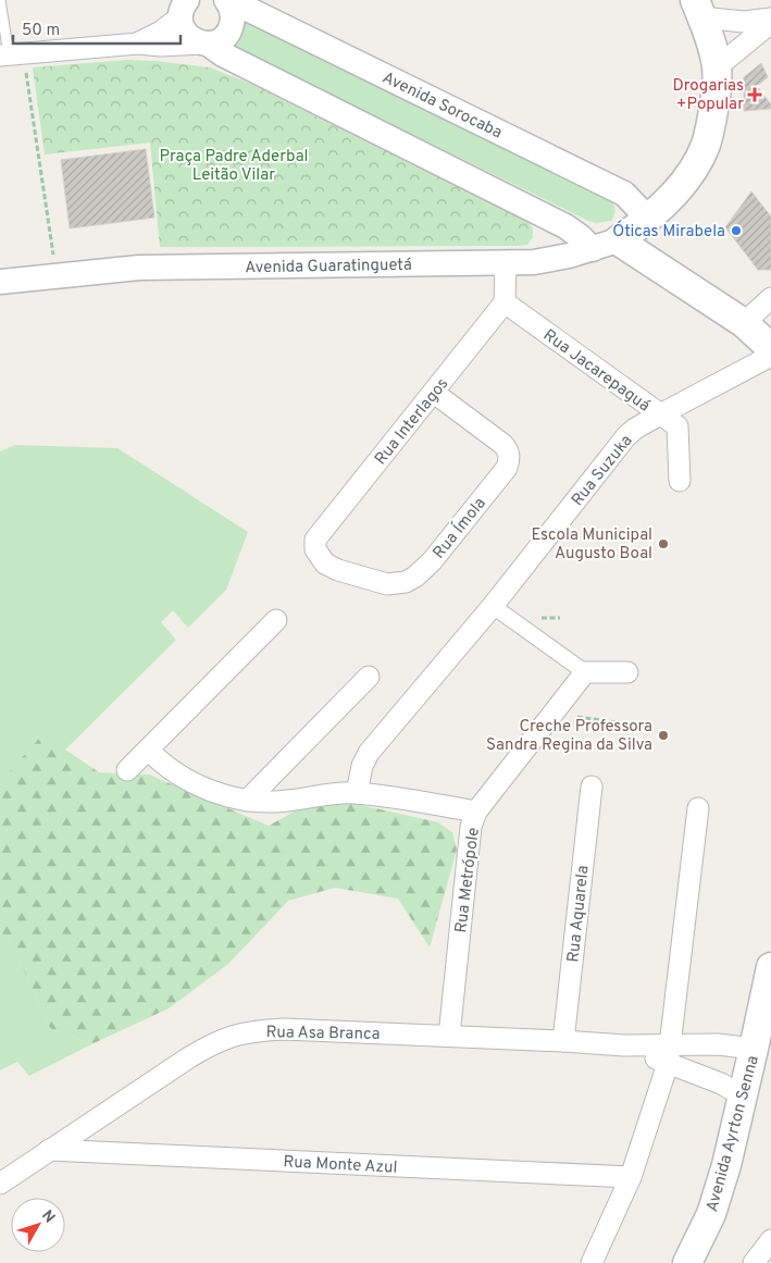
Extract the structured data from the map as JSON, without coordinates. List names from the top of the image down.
{
  "streets": {
    "main road": ["Avenida Guaratinguetá", "Avenida Ayrton Senna"],
    "street": [
      "Avenida Sorocaba",
      "Rua Jacarepaguá",
      "Rua Interlagos",
      "Rua Suzuka",
      "Rua Ímola",
      "Rua Metrópole",
      "Rua Aquarela",
      "Rua Asa Branca",
      "Rua Monte Azul"
    ]
  },
  "crossings": [
    ["Avenida Sorocaba", "Avenida Guaratinguetá"],
    ["Rua Jacarepaguá", "Rua Interlagos"],
    ["Rua Jacarepaguá", "Rua Suzuka"],
    ["Rua Interlagos", "Rua Ímola"],
    ["Rua Metrópole", "Rua Asa Branca"],
    ["Rua Aquarela", "Rua Asa Branca"],
    ["Rua Asa Branca", "Avenida Ayrton Senna"],
    ["Rua Asa Branca", "Rua Monte Azul"]
  ],
  "parks": ["Praça Padre Aderbal Leitão Vilar"],
  "places": {
    "health": ["Drogarias +Popular"],
    "other": ["Óticas Mirabela", "Escola Municipal Augusto Boal", "Creche Professora Sandra Regina da Silva"]
  },
  "scale_bar": "50 m",
  "north": "top right"
}
